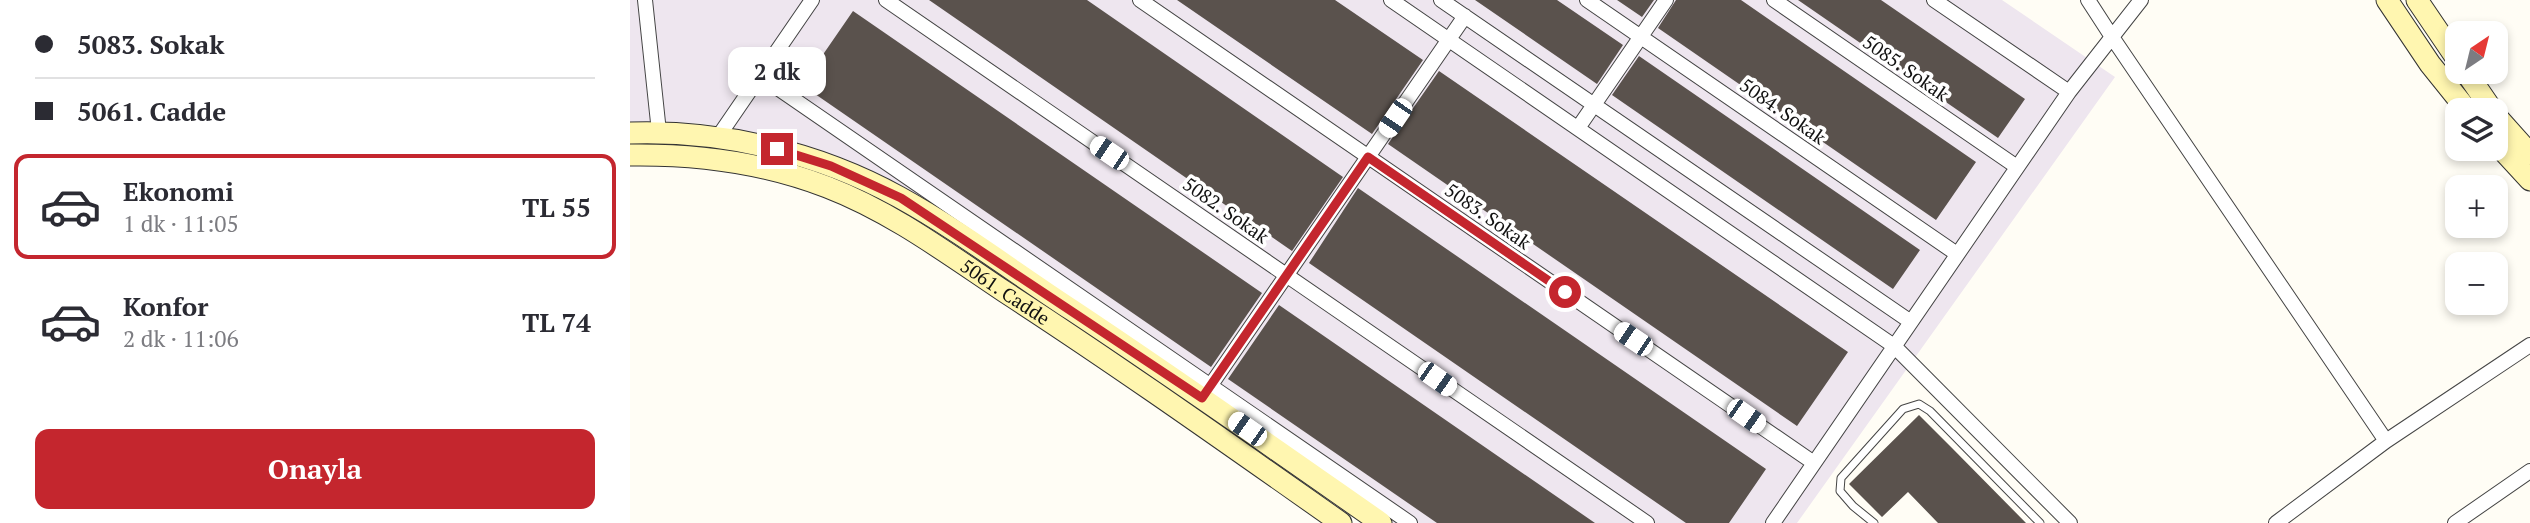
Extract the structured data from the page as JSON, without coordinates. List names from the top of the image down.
{
  "streets": {
    "street": [
      "5085. Sokak",
      "5084. Sokak",
      "5082. Sokak",
      "5083. Sokak",
      "5061. Cadde"
    ]
  },
  "north": "top right",
  "page": {
    "banner": ["5083. Sokak", "5061. Cadde"],
    "map_buttons": ["+", "−"],
    "bubble": "2 dk",
    "list": [
      {
        "name": "Ekonomi",
        "note": "1 dk · 11:05",
        "value": "TL 55"
      },
      {
        "name": "Konfor",
        "note": "2 dk · 11:06",
        "value": "TL 74"
      }
    ],
    "buttons": "Onayla"
  }
}
